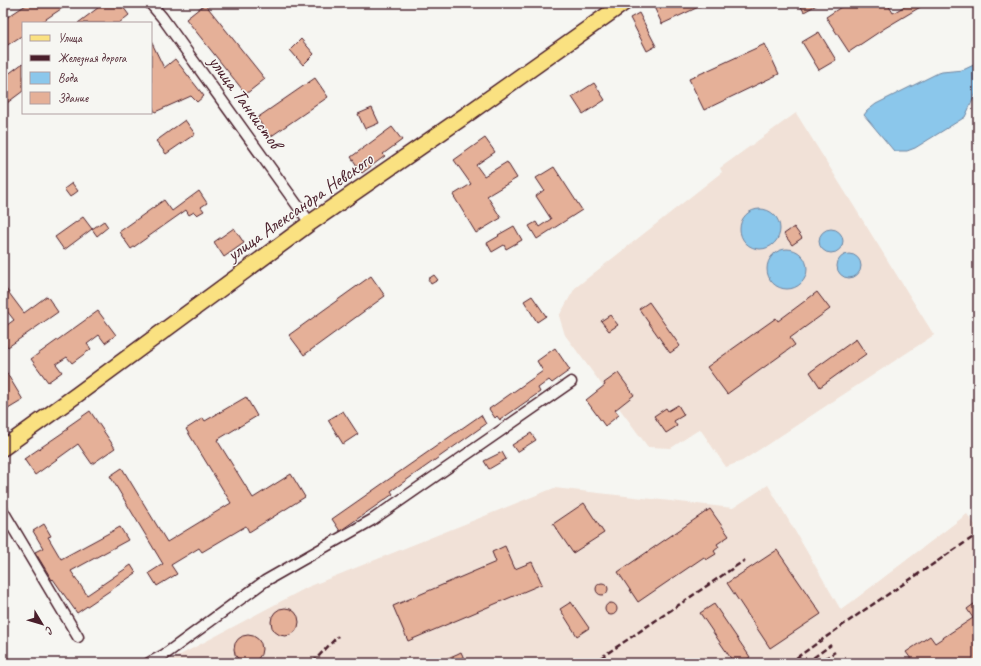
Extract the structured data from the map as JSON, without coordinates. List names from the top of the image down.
{
  "streets": {
    "main road": ["улица Александра Невского"],
    "street": ["улица Танкистов"]
  },
  "crossings": [
    ["улица Танкистов", "улица Александра Невского"]
  ],
  "legend": [
    "Улица",
    "Железная дорога",
    "Вода",
    "Здание"
  ],
  "north": "bottom right"
}
